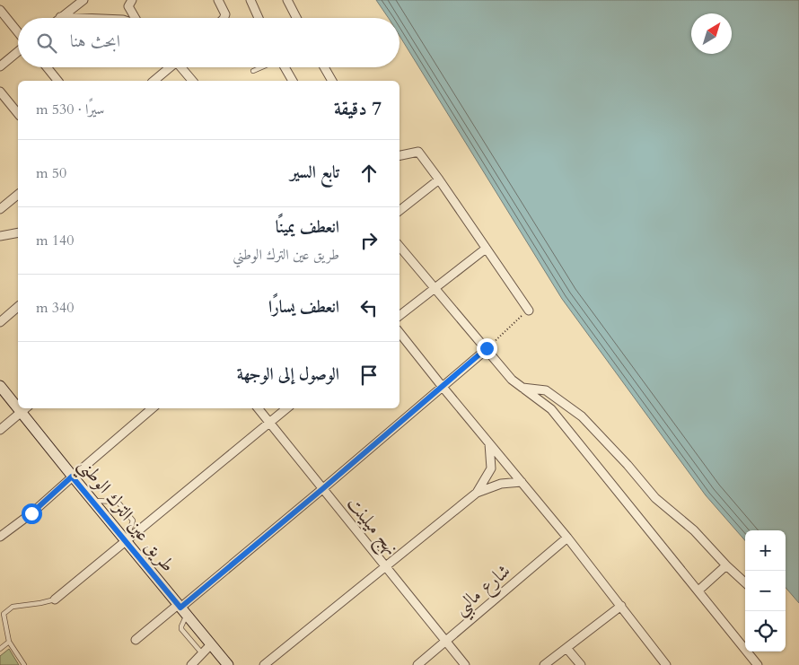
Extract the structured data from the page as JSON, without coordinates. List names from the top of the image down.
{
  "streets": {
    "main road": ["طريق عين الترك الوطني"],
    "street": ["نهج ميلينت", "شارع مالبي"]
  },
  "crossings": [
    ["نهج ميلينت", "شارع مالبي"]
  ],
  "north": "top right",
  "page": {
    "search": "ابحث هنا",
    "heading": ["7 دقيقة", "سيرًا · 530 m"],
    "list": [
      ["تابع السير", "50 m"],
      ["انعطف يمينًا", "طريق عين الترك الوطني", "140 m"],
      ["انعطف يسارًا", "340 m"],
      "الوصول إلى الوجهة"
    ],
    "map_buttons": ["+", "−"]
  }
}
